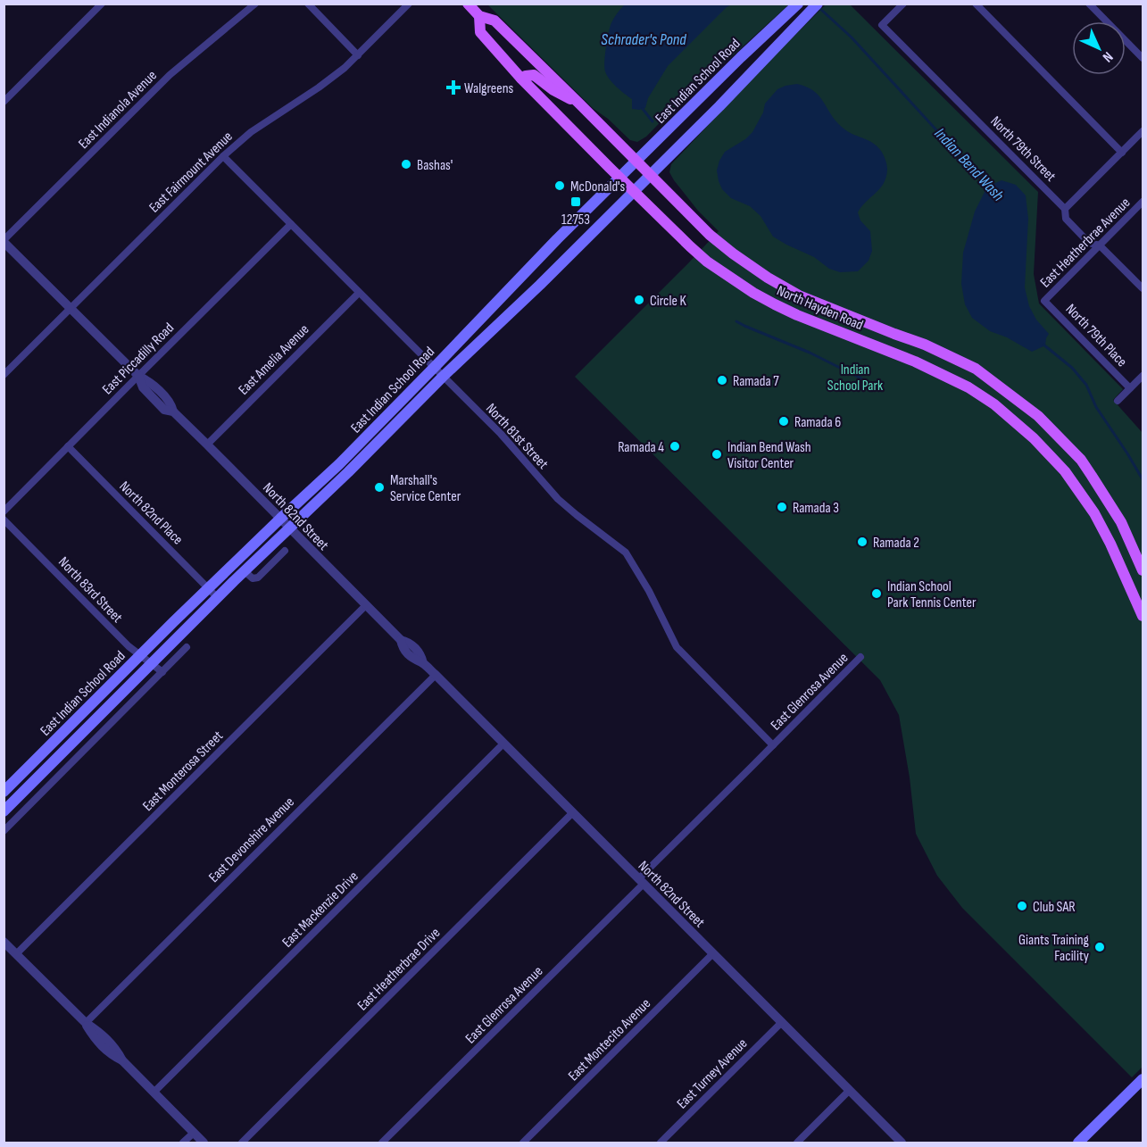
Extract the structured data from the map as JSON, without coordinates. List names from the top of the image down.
{
  "streets": {
    "main road": ["East Indian School Road", "North Hayden Road"],
    "street": [
      "East Indianola Avenue",
      "North 79th Street",
      "East Fairmount Avenue",
      "East Heatherbrae Avenue",
      "North 79th Place",
      "East Piccadilly Road",
      "East Amelia Avenue",
      "North 81st Street",
      "North 82nd Place",
      "North 82nd Street",
      "North 83rd Street",
      "East Glenrosa Avenue",
      "East Monterosa Street",
      "East Devonshire Avenue",
      "East Mackenzie Drive",
      "East Heatherbrae Drive",
      "East Montecito Avenue",
      "East Turney Avenue"
    ]
  },
  "crossings": [
    ["East Indian School Road", "North Hayden Road"],
    ["East Indian School Road", "North 81st Street"],
    ["East Indian School Road", "North 82nd Place"],
    ["East Indian School Road", "North 82nd Street"],
    ["East Indian School Road", "North 83rd Street"],
    ["East Indianola Avenue", "North 82nd Street"],
    ["North 79th Street", "East Heatherbrae Avenue"],
    ["East Fairmount Avenue", "North 81st Street"],
    ["East Fairmount Avenue", "North 82nd Street"],
    ["East Heatherbrae Avenue", "North 79th Place"],
    ["East Piccadilly Road", "North 81st Street"],
    ["East Piccadilly Road", "North 82nd Place"],
    ["East Piccadilly Road", "North 82nd Street"],
    ["East Amelia Avenue", "North 81st Street"],
    ["East Amelia Avenue", "North 82nd Street"],
    ["North 81st Street", "East Glenrosa Avenue"],
    ["North 82nd Street", "East Glenrosa Avenue"],
    ["North 82nd Street", "East Monterosa Street"],
    ["North 82nd Street", "East Devonshire Avenue"],
    ["North 82nd Street", "East Mackenzie Drive"],
    ["North 82nd Street", "East Heatherbrae Drive"],
    ["North 82nd Street", "East Montecito Avenue"],
    ["North 82nd Street", "East Turney Avenue"]
  ],
  "water": ["Schrader's Pond", "Indian Bend Wash"],
  "parks": ["Indian School Park"],
  "places": {
    "health": ["Walgreens"],
    "other": [
      "Bashas'",
      "McDonald's",
      "Circle K",
      "Ramada 7",
      "Ramada 6",
      "Ramada 4",
      "Indian Bend Wash Visitor Center",
      "Marshall's Service Center",
      "Ramada 3",
      "Ramada 2",
      "Indian School Park Tennis Center",
      "Club SAR",
      "Giants Training Facility"
    ],
    "transit": ["12753"]
  },
  "north": "bottom right"
}
